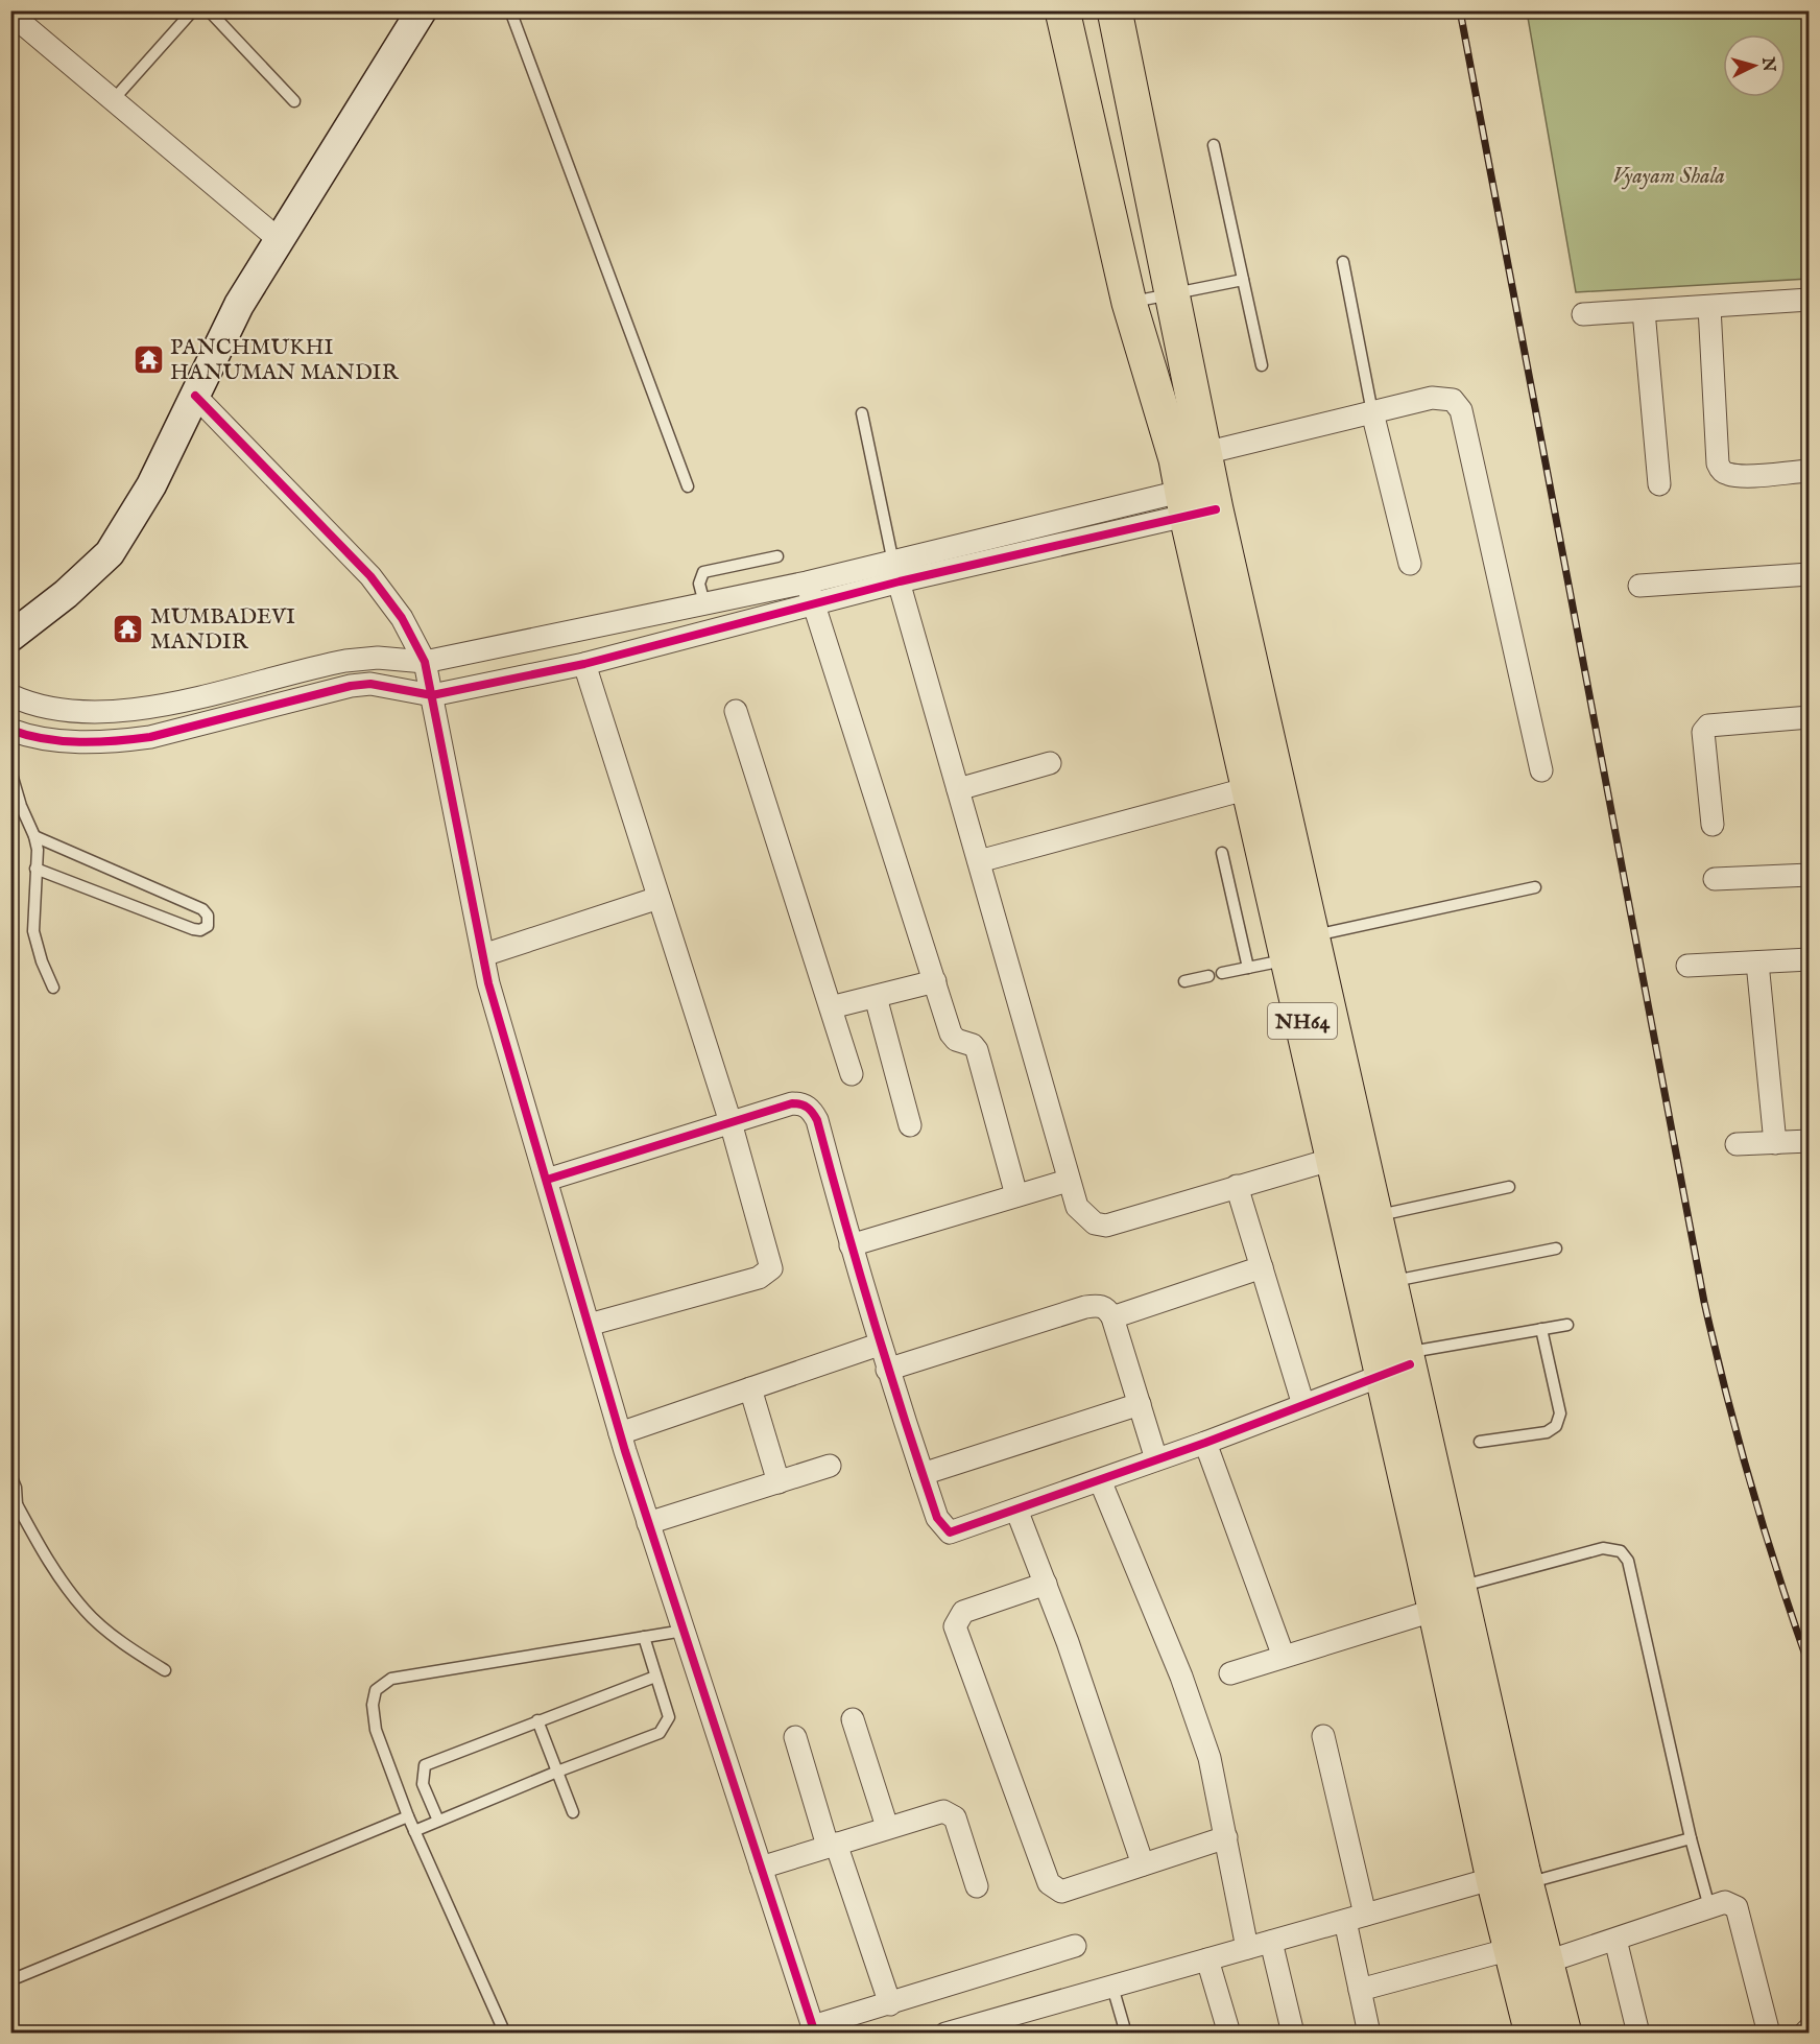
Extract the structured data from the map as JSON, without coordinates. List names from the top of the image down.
{
  "streets": {
    "highway": ["NH64"]
  },
  "parks": ["Vyayam Shala"],
  "places": {
    "temple": ["PANCHMUKHI HANUMAN MANDIR", "MUMBADEVI MANDIR"]
  },
  "north": "right"
}
